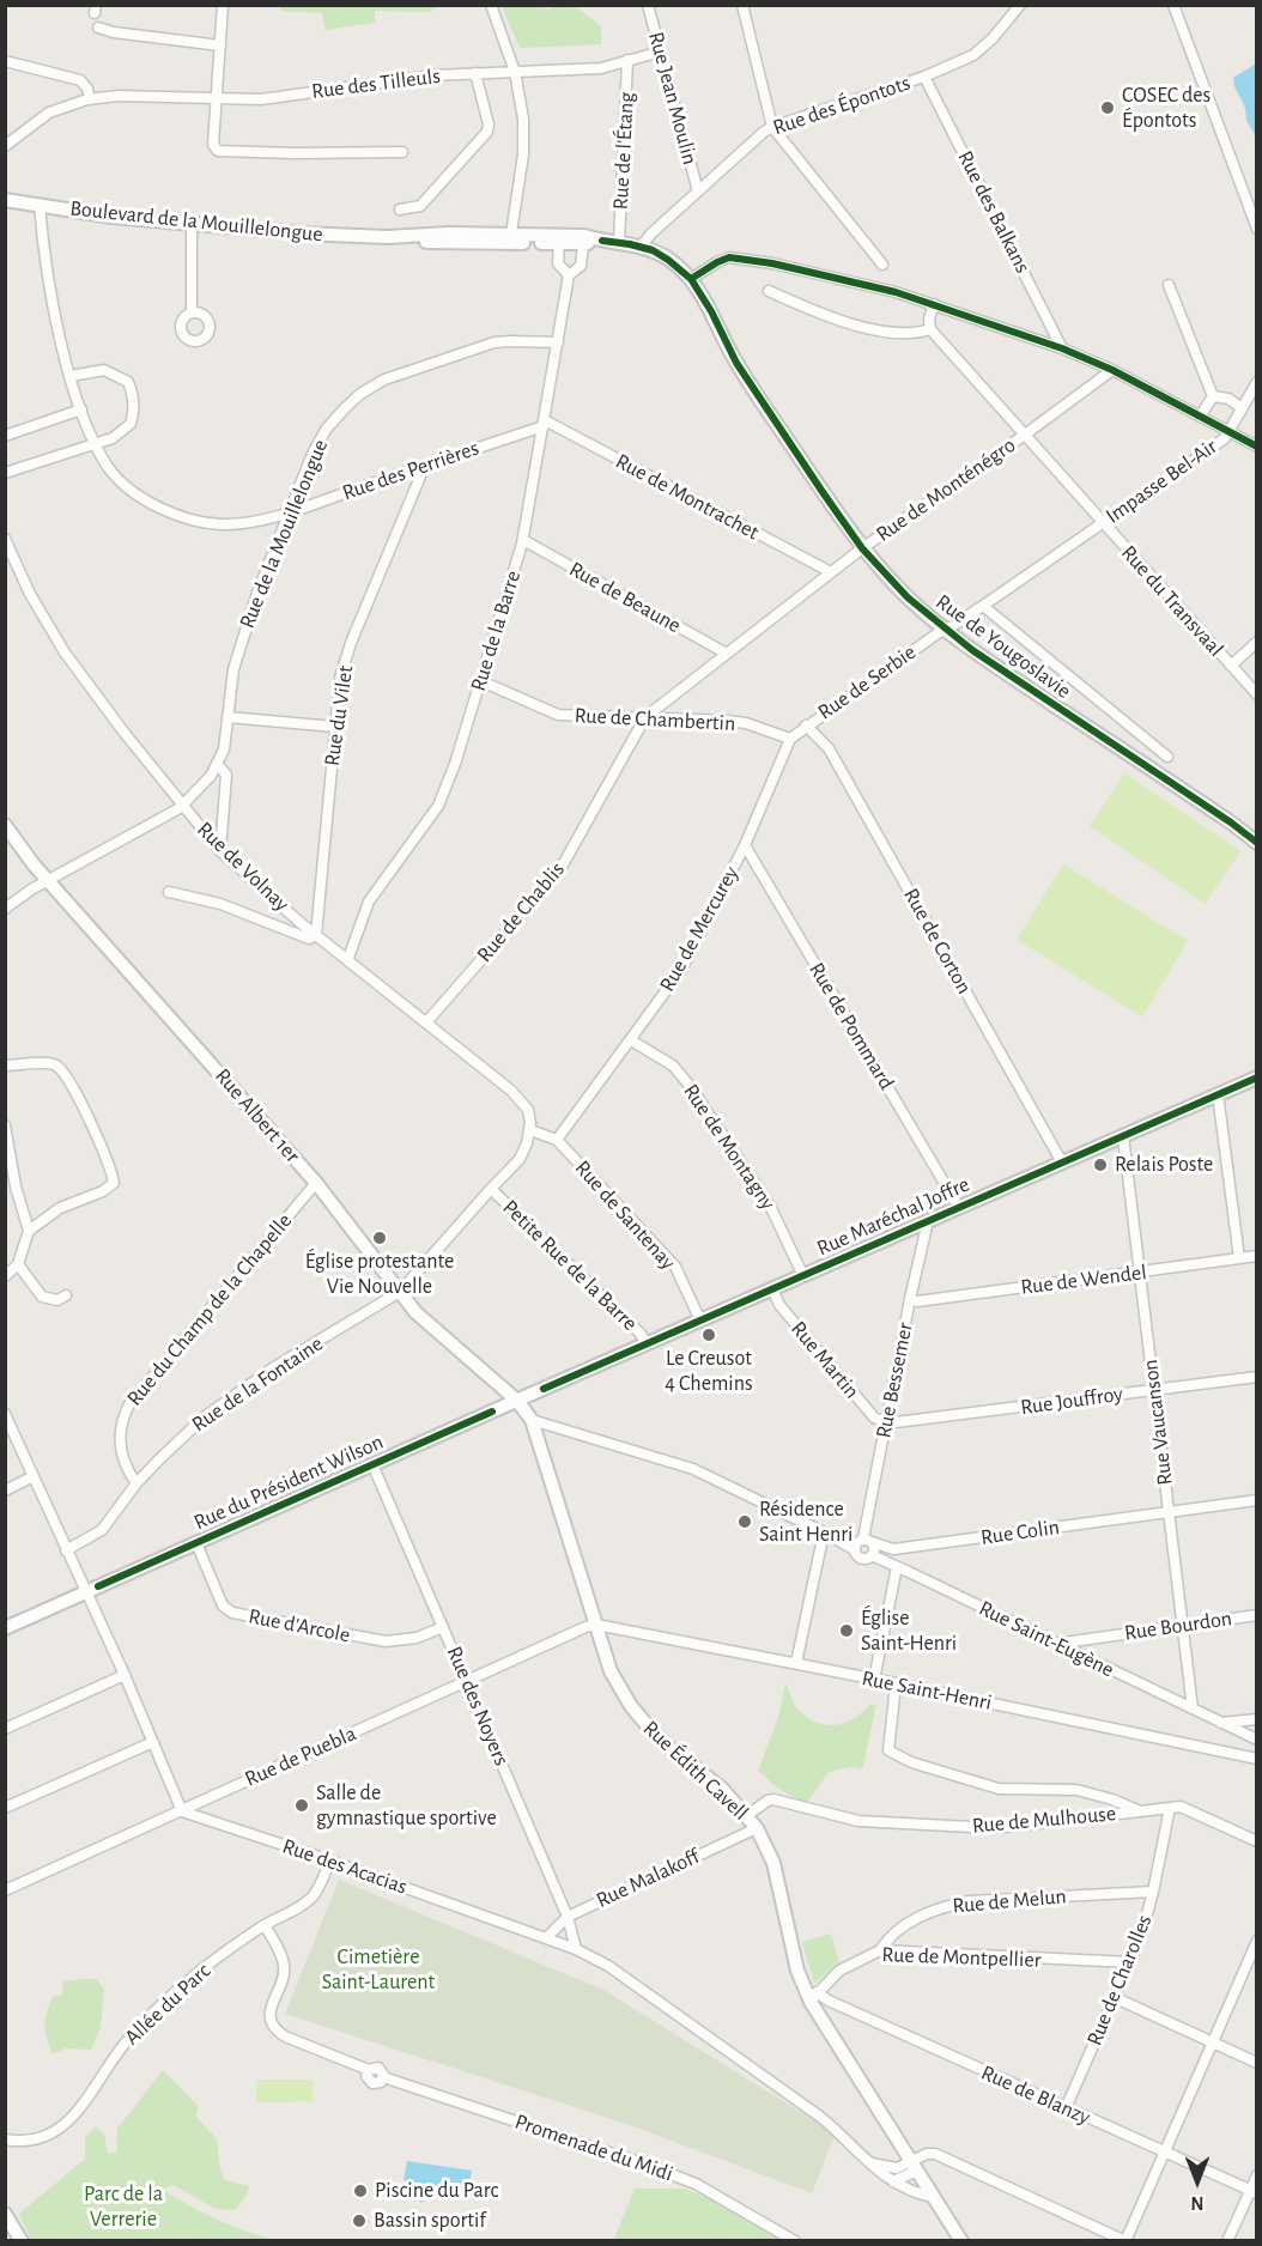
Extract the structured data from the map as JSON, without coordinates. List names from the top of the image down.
{
  "streets": {
    "main road": [
      "Boulevard de la Mouillelongue",
      "Rue de Yougoslavie",
      "Rue Albert 1er",
      "Rue Maréchal Joffre",
      "Rue du Président Wilson",
      "Rue Édith Cavell"
    ],
    "street": [
      "Rue des Tilleuls",
      "Rue Jean Moulin",
      "Rue des Épontots",
      "Rue de l'Étang",
      "Rue des Balkans",
      "Rue des Perrières",
      "Impasse Bel-Air",
      "Rue de Monténégro",
      "Rue de Montrachet",
      "Rue de la Mouillelongue",
      "Rue de Beaune",
      "Rue du Transvaal",
      "Rue de la Barre",
      "Rue de Serbie",
      "Rue du Vilet",
      "Rue de Chambertin",
      "Rue de Volnay",
      "Rue de Chablis",
      "Rue de Mercurey",
      "Rue de Corton",
      "Rue de Pommard",
      "Rue de Montagny",
      "Rue de Santenay",
      "Petite Rue de la Barre",
      "Rue de Wendel",
      "Rue du Champ de la Chapelle",
      "Rue Martin",
      "Rue Bessemer",
      "Rue de la Fontaine",
      "Rue Jouffroy",
      "Rue Vaucanson",
      "Rue Colin",
      "Rue d'Arcole",
      "Rue Bourdon",
      "Rue Saint-Eugène",
      "Rue Saint-Henri",
      "Rue des Noyers",
      "Rue de Puebla",
      "Rue de Mulhouse",
      "Rue des Acacias",
      "Rue Malakoff",
      "Rue de Melun",
      "Rue de Montpellier",
      "Rue de Charolles",
      "Allée du Parc",
      "Rue de Blanzy",
      "Promenade du Midi"
    ]
  },
  "crossings": [
    ["Rue des Tilleuls", "Rue Jean Moulin"],
    ["Rue des Tilleuls", "Rue de l'Étang"],
    ["Rue Jean Moulin", "Rue des Épontots"],
    ["Rue des Épontots", "Rue des Balkans"],
    ["Rue des Épontots", "Boulevard de la Mouillelongue"],
    ["Rue de l'Étang", "Boulevard de la Mouillelongue"],
    ["Boulevard de la Mouillelongue", "Rue des Perrières"],
    ["Boulevard de la Mouillelongue", "Rue de la Barre"],
    ["Boulevard de la Mouillelongue", "Rue de Yougoslavie"],
    ["Rue des Perrières", "Rue de Montrachet"],
    ["Rue des Perrières", "Rue de la Mouillelongue"],
    ["Rue des Perrières", "Rue de la Barre"],
    ["Rue des Perrières", "Rue du Vilet"],
    ["Impasse Bel-Air", "Rue du Transvaal"],
    ["Impasse Bel-Air", "Rue de Yougoslavie"],
    ["Impasse Bel-Air", "Rue de Serbie"],
    ["Rue de Monténégro", "Rue de Montrachet"],
    ["Rue de Monténégro", "Rue de Beaune"],
    ["Rue de Monténégro", "Rue du Transvaal"],
    ["Rue de Monténégro", "Rue de Yougoslavie"],
    ["Rue de Monténégro", "Rue de Chambertin"],
    ["Rue de Monténégro", "Rue de Chablis"],
    ["Rue de Montrachet", "Rue de la Barre"],
    ["Rue de la Mouillelongue", "Rue de la Barre"],
    ["Rue de la Mouillelongue", "Rue de Volnay"],
    ["Rue de la Mouillelongue", "Rue Albert 1er"],
    ["Rue de Beaune", "Rue de la Barre"],
    ["Rue de la Barre", "Rue de Chambertin"],
    ["Rue de la Barre", "Rue de Volnay"],
    ["Rue de Yougoslavie", "Rue de Serbie"],
    ["Rue de Serbie", "Rue de Chambertin"],
    ["Rue de Serbie", "Rue de Mercurey"],
    ["Rue de Serbie", "Rue de Corton"],
    ["Rue du Vilet", "Rue de Volnay"],
    ["Rue de Chambertin", "Rue de Chablis"],
    ["Rue de Chambertin", "Rue de Mercurey"],
    ["Rue de Volnay", "Rue de Chablis"],
    ["Rue de Volnay", "Rue de Santenay"],
    ["Rue de Volnay", "Rue de la Fontaine"],
    ["Rue de Mercurey", "Rue de Pommard"],
    ["Rue de Mercurey", "Rue de Montagny"],
    ["Rue de Mercurey", "Rue de Santenay"],
    ["Rue de Corton", "Rue Maréchal Joffre"],
    ["Rue de Pommard", "Rue Maréchal Joffre"],
    ["Rue Albert 1er", "Rue Maréchal Joffre"],
    ["Rue Albert 1er", "Rue du Champ de la Chapelle"],
    ["Rue Albert 1er", "Rue de la Fontaine"],
    ["Rue Albert 1er", "Rue du Président Wilson"],
    ["Rue Albert 1er", "Rue Édith Cavell"],
    ["Rue de Montagny", "Rue Maréchal Joffre"],
    ["Rue de Santenay", "Rue Maréchal Joffre"],
    ["Rue de Santenay", "Rue de la Fontaine"],
    ["Rue Maréchal Joffre", "Petite Rue de la Barre"],
    ["Rue Maréchal Joffre", "Rue Martin"],
    ["Rue Maréchal Joffre", "Rue Bessemer"],
    ["Rue Maréchal Joffre", "Rue Vaucanson"],
    ["Rue Maréchal Joffre", "Rue du Président Wilson"],
    ["Rue Maréchal Joffre", "Rue Édith Cavell"],
    ["Petite Rue de la Barre", "Rue de la Fontaine"],
    ["Rue de Wendel", "Rue Bessemer"],
    ["Rue de Wendel", "Rue Vaucanson"],
    ["Rue du Champ de la Chapelle", "Rue de la Fontaine"],
    ["Rue Martin", "Rue Bessemer"],
    ["Rue Martin", "Rue Jouffroy"],
    ["Rue Bessemer", "Rue Jouffroy"],
    ["Rue Bessemer", "Rue Colin"],
    ["Rue Bessemer", "Rue Saint-Eugène"],
    ["Rue Jouffroy", "Rue Vaucanson"],
    ["Rue Vaucanson", "Rue Colin"],
    ["Rue Vaucanson", "Rue Bourdon"],
    ["Rue Vaucanson", "Rue Saint-Eugène"],
    ["Rue du Président Wilson", "Rue d'Arcole"],
    ["Rue du Président Wilson", "Rue des Noyers"],
    ["Rue du Président Wilson", "Rue Édith Cavell"],
    ["Rue Colin", "Rue Saint-Eugène"],
    ["Rue d'Arcole", "Rue des Noyers"],
    ["Rue Bourdon", "Rue Saint-Eugène"],
    ["Rue Saint-Henri", "Rue de Puebla"],
    ["Rue Saint-Henri", "Rue Édith Cavell"],
    ["Rue des Noyers", "Rue de Puebla"],
    ["Rue des Noyers", "Rue des Acacias"],
    ["Rue des Noyers", "Rue Malakoff"],
    ["Rue de Puebla", "Rue Édith Cavell"],
    ["Rue de Puebla", "Rue des Acacias"],
    ["Rue Édith Cavell", "Rue de Mulhouse"],
    ["Rue Édith Cavell", "Rue des Acacias"],
    ["Rue Édith Cavell", "Rue Malakoff"],
    ["Rue Édith Cavell", "Rue de Montpellier"],
    ["Rue Édith Cavell", "Rue de Blanzy"],
    ["Rue de Mulhouse", "Rue de Charolles"],
    ["Rue des Acacias", "Rue Malakoff"],
    ["Rue des Acacias", "Allée du Parc"],
    ["Rue de Melun", "Rue de Montpellier"],
    ["Rue de Melun", "Rue de Charolles"],
    ["Rue de Montpellier", "Rue de Charolles"],
    ["Rue de Montpellier", "Rue de Blanzy"],
    ["Rue de Charolles", "Rue de Blanzy"],
    ["Allée du Parc", "Promenade du Midi"]
  ],
  "parks": ["Cimetière Saint-Laurent", "Parc de la Verrerie"],
  "places": [
    "COSEC des Épontots",
    "Relais Poste",
    "Église protestante Vie Nouvelle",
    "Le Creusot 4 Chemins",
    "Résidence Saint Henri",
    "Église Saint-Henri",
    "Salle de gymnastique sportive",
    "Piscine du Parc",
    "Bassin sportif"
  ],
  "north": "bottom"
}
